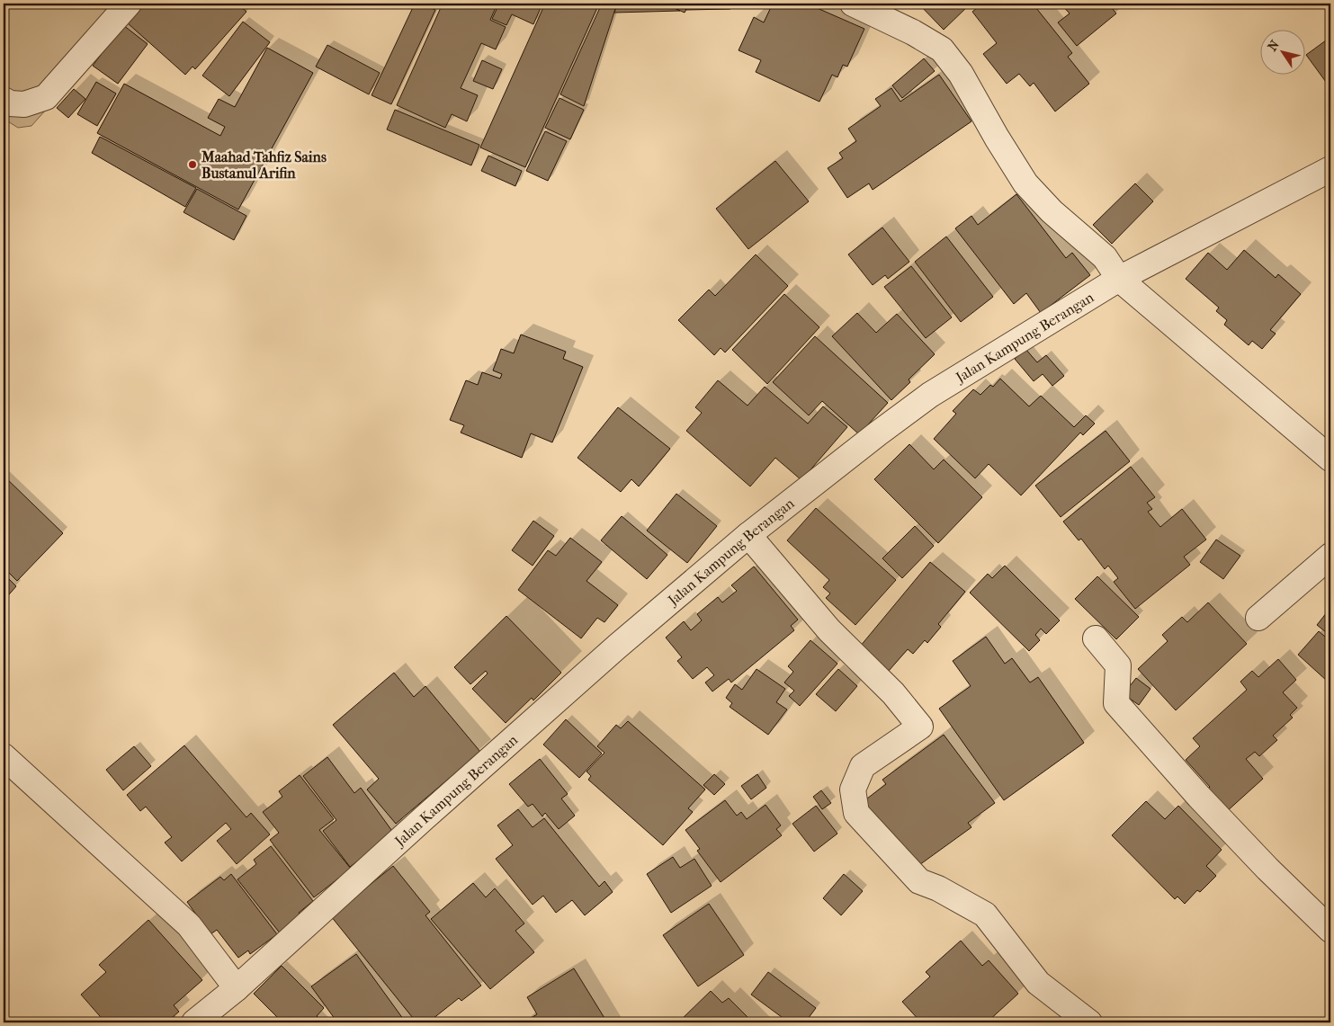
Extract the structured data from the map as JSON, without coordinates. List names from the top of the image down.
{
  "streets": {
    "street": ["Jalan Kampung Berangan"]
  },
  "places": ["Maahad Tahfiz Sains Bustanul Arifin"],
  "north": "top left"
}
